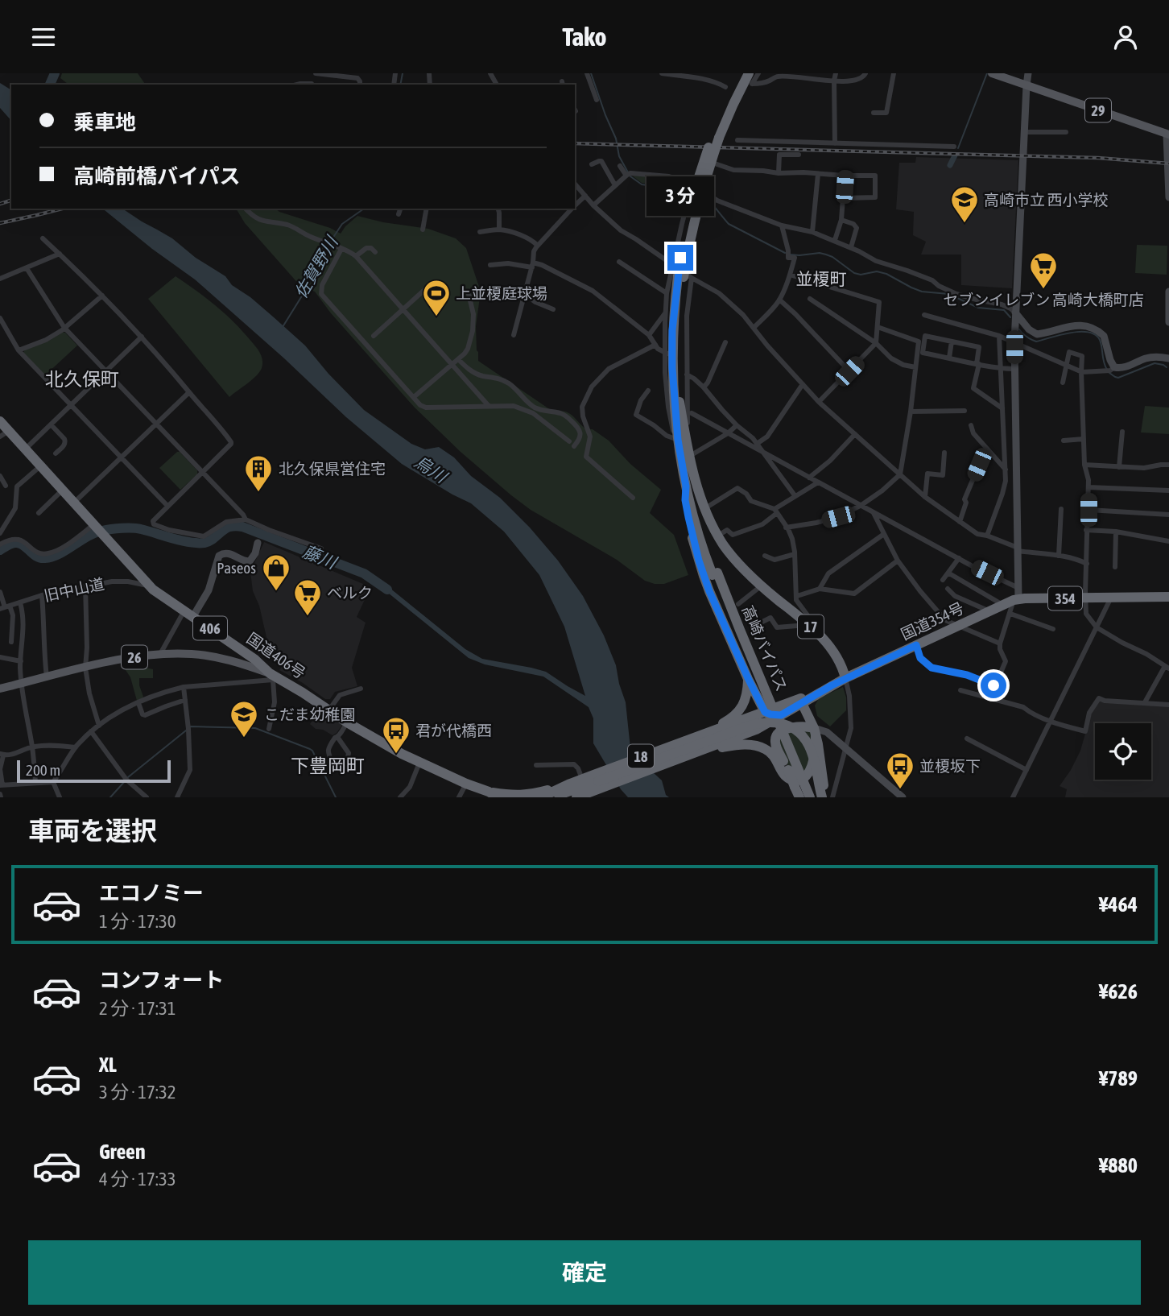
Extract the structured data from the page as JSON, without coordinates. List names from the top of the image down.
{
  "streets": {
    "highway": [
      "354",
      "国道354号",
      "17",
      "406",
      "高崎バイパス",
      "国道406号",
      "18"
    ],
    "main road": ["29", "26"],
    "street": ["旧中山道"]
  },
  "crossings": [
    ["旧中山道", "国道406号"],
    ["354", "国道354号"],
    ["354", "17"],
    ["354", "18"],
    ["国道354号", "17"],
    ["17", "高崎バイパス"],
    ["17", "18"],
    ["406", "国道406号"],
    ["406", "18"],
    ["国道406号", "26"]
  ],
  "districts": ["並榎町", "北久保町", "下豊岡町"],
  "water": ["佐賀野川", "烏川", "藤川"],
  "places": {
    "school or university": ["高崎市立 西小学校", "こだま幼稚園"],
    "supermarket": ["セブンイレブン 高崎大橋町店", "ベルク"],
    "sports": ["上並榎庭球場"],
    "building": ["北久保県営住宅"],
    "shop": ["Paseos"],
    "bus stop": ["君が代橋西", "並榎坂下"]
  },
  "scale_bar": "200 m",
  "page": {
    "header": "Tako",
    "banner": ["乗車地", "高崎前橋バイパス"],
    "bubble": "3 分",
    "scale": "200 m",
    "heading": "車両を選択",
    "list": [
      {
        "name": "エコノミー",
        "note": "1 分 · 17:30",
        "value": "¥464"
      },
      {
        "name": "コンフォート",
        "note": "2 分 · 17:31",
        "value": "¥626"
      },
      {
        "name": "XL",
        "note": "3 分 · 17:32",
        "value": "¥789"
      },
      {
        "name": "Green",
        "note": "4 分 · 17:33",
        "value": "¥880"
      }
    ],
    "buttons": "確定"
  }
}
